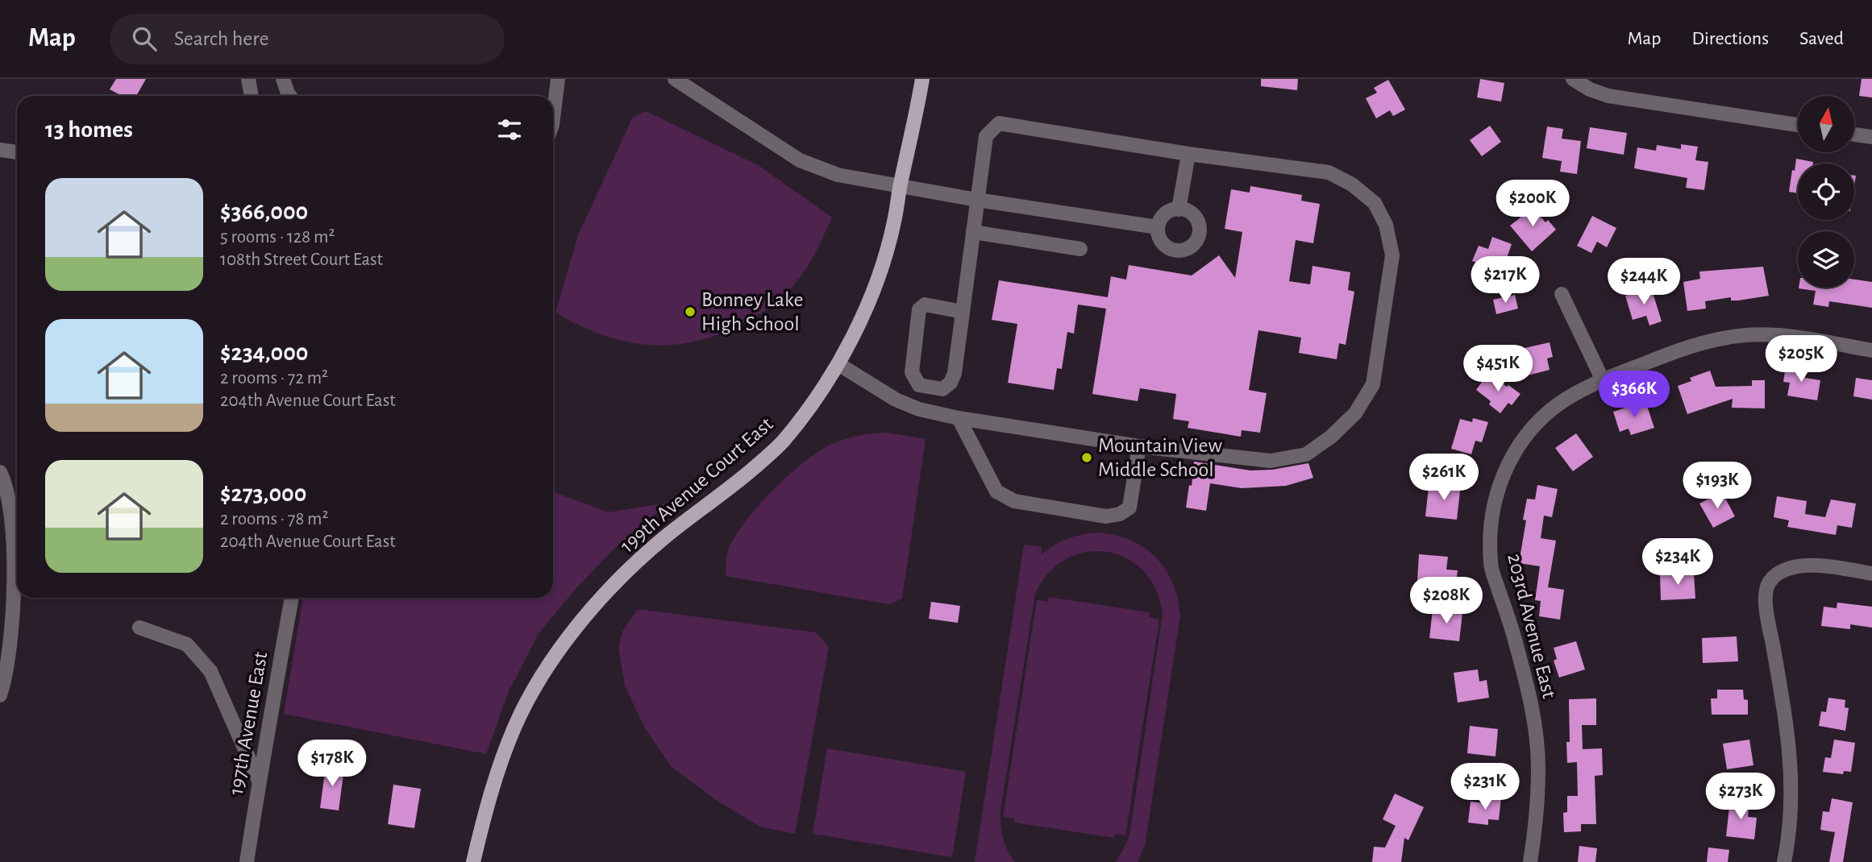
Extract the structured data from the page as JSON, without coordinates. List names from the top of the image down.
{
  "streets": {
    "main road": ["199th Avenue Court East"],
    "street": ["203rd Avenue East", "197th Avenue East"]
  },
  "places": ["Bonney Lake High School", "Mountain View Middle School"],
  "north": "top",
  "page": {
    "header": "Map",
    "search": "Search here",
    "nav": ["Map", "Directions", "Saved"],
    "heading": "13 homes",
    "list": [
      {
        "name": "$366,000",
        "note": "5 rooms · 128 m² · 108th Street Court East"
      },
      {
        "name": "$234,000",
        "note": "2 rooms · 72 m² · 204th Avenue Court East"
      },
      {
        "name": "$273,000",
        "note": "2 rooms · 78 m² · 204th Avenue Court East"
      }
    ],
    "price": [
      "$200K",
      "$217K",
      "$244K",
      "$205K",
      "$451K",
      "$366K",
      "$261K",
      "$193K",
      "$234K",
      "$208K",
      "$178K",
      "$231K",
      "$273K"
    ]
  }
}
